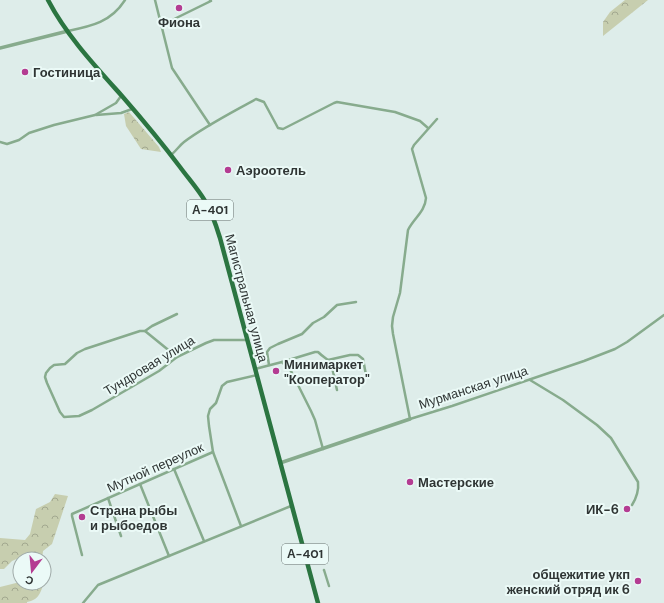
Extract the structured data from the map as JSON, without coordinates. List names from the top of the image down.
{
  "streets": {
    "main road": ["А-401", "Магистральная улица"],
    "street": ["Тундровая улица", "Мурманская улица", "Мутной переулок"]
  },
  "crossings": [
    ["Магистральная улица", "Тундровая улица"],
    ["Магистральная улица", "Мурманская улица"],
    ["Магистральная улица", "Мутной переулок"]
  ],
  "places": [
    "Фиона",
    "Гостиница",
    "Аэроотель",
    "Минимаркет \"Кооператор\"",
    "Мастерские",
    "ИК-6",
    "Страна рыбы и рыбоедов",
    "общежитие укп женский отряд ик 6"
  ],
  "north": "bottom"
}
